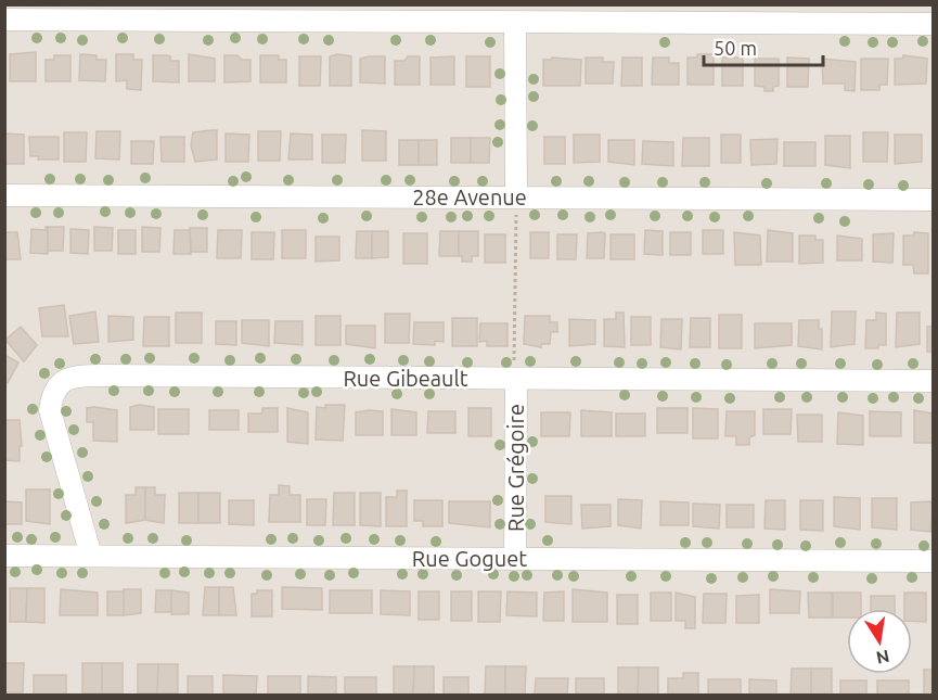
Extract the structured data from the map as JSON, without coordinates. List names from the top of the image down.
{
  "streets": {
    "street": [
      "28e Avenue",
      "Rue Gibeault",
      "Rue Grégoire",
      "Rue Goguet"
    ]
  },
  "crossings": [
    ["Rue Gibeault", "Rue Grégoire"],
    ["Rue Gibeault", "Rue Goguet"],
    ["Rue Grégoire", "Rue Goguet"]
  ],
  "scale_bar": "50 m",
  "north": "bottom"
}
